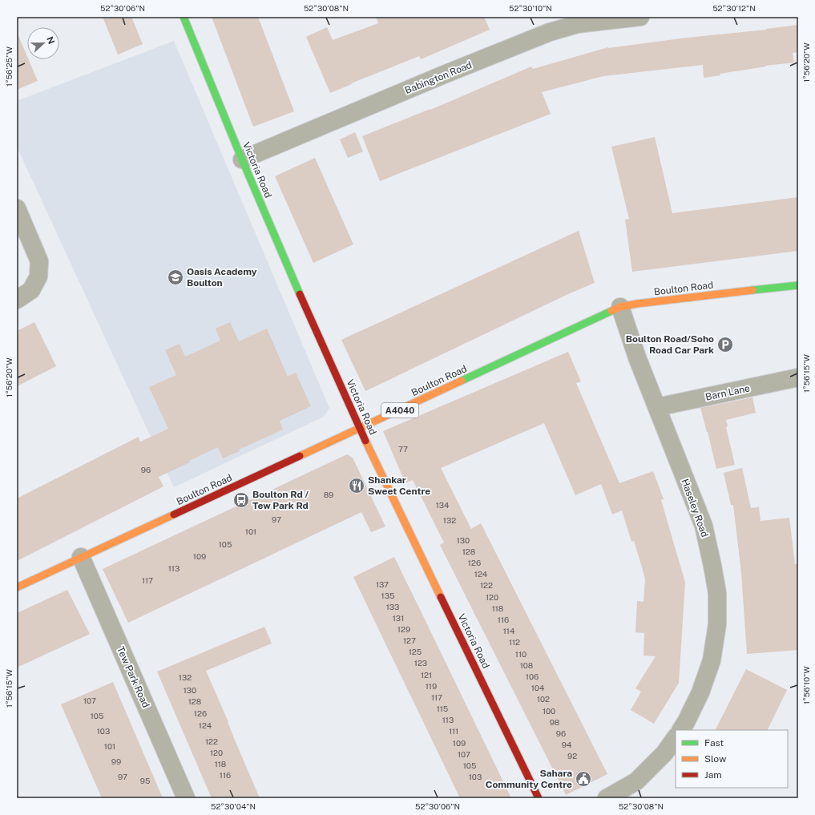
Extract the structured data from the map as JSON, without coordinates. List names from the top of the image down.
{
  "streets": {
    "street": [
      "Babington Road",
      "Victoria Road",
      "Boulton Road",
      "Barn Lane",
      "A4040",
      "Haseley Road",
      "Tew Park Road"
    ]
  },
  "crossings": [
    ["Babington Road", "Victoria Road"],
    ["Victoria Road", "Boulton Road"],
    ["Boulton Road", "Haseley Road"],
    ["Boulton Road", "Tew Park Road"],
    ["Barn Lane", "Haseley Road"]
  ],
  "places": {
    "school or university": ["Oasis Academy Boulton"],
    "parking": ["Boulton Road/Soho Road Car Park"],
    "restaurant": ["Shankar Sweet Centre"],
    "bus stop": ["Boulton Rd / Tew Park Rd"],
    "public building": ["Sahara Community Centre"]
  },
  "house_numbers": [
    "77",
    "96",
    "89",
    "134",
    "97",
    "132",
    "101",
    "130",
    "105",
    "128",
    "109",
    "126",
    "113",
    "124",
    "117",
    "137",
    "122",
    "135",
    "120",
    "133",
    "118",
    "131",
    "116",
    "129",
    "114",
    "127",
    "112",
    "125",
    "110",
    "123",
    "108",
    "121",
    "106",
    "132",
    "119",
    "104",
    "130",
    "117",
    "102",
    "107",
    "128",
    "115",
    "100",
    "126",
    "105",
    "113",
    "98",
    "124",
    "103",
    "111",
    "96",
    "122",
    "109",
    "94",
    "101",
    "120",
    "107",
    "92",
    "99",
    "118",
    "105",
    "116",
    "97",
    "103",
    "95"
  ],
  "legend": ["Fast", "Slow", "Jam"],
  "north": "right",
  "coordinates": [
    "52°30'06\"N",
    "52°30'08\"N",
    "52°30'10\"N",
    "52°30'12\"N",
    "1°56'20\"W",
    "1°56'25\"W",
    "1°56'15\"W",
    "1°56'10\"W",
    "52°30'04\"N"
  ]
}
